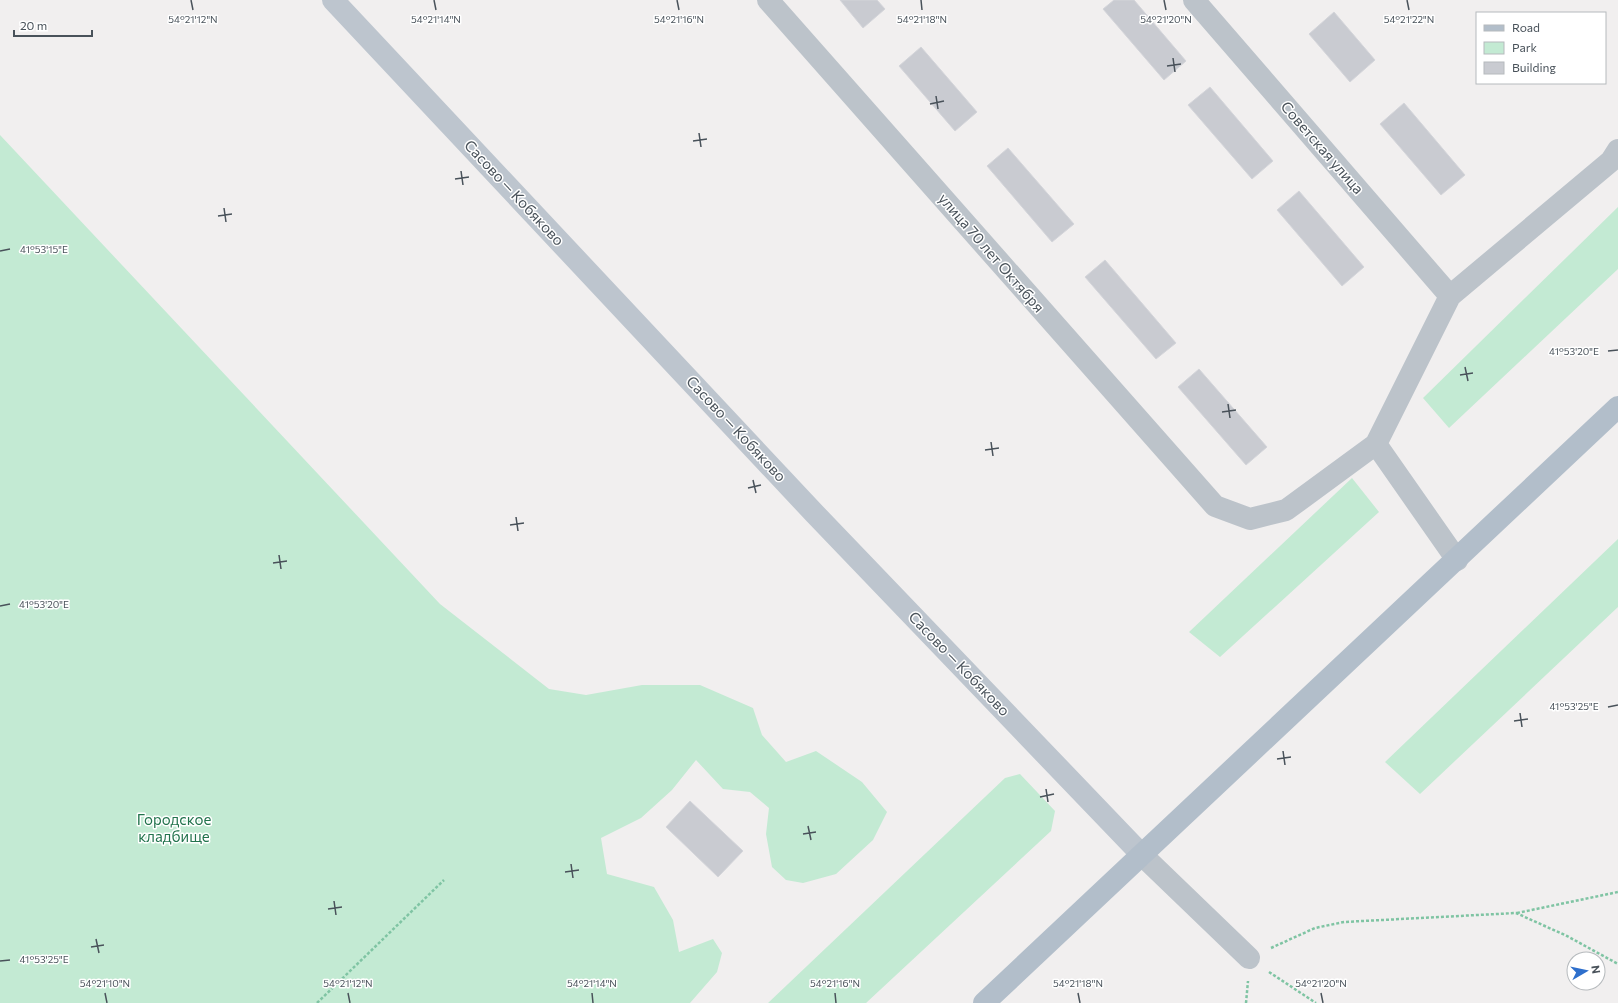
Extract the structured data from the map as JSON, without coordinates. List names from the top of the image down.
{
  "streets": {
    "street": ["Советская улица", "Сасово — Кобяково", "улица 70 лет Октября"]
  },
  "parks": ["Городское кладбище"],
  "legend": ["Road", "Park", "Building"],
  "scale_bar": "20 m",
  "north": "right",
  "coordinates": [
    "54°21'12\"N",
    "54°21'14\"N",
    "54°21'16\"N",
    "54°21'18\"N",
    "54°21'20\"N",
    "54°21'22\"N",
    "41°53'15\"E",
    "41°53'20\"E",
    "41°53'25\"E",
    "54°21'10\"N"
  ]
}
